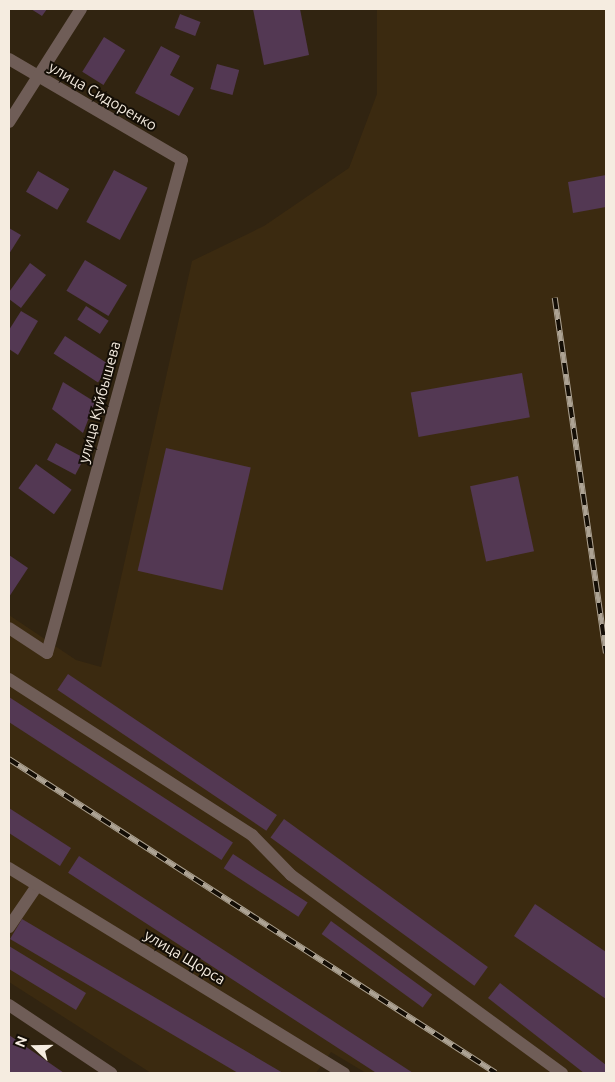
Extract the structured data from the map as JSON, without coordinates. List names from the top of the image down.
{
  "streets": {
    "street": ["улица Сидоренко", "улица Куйбышева", "улица Щорса"]
  },
  "crossings": [
    ["улица Сидоренко", "улица Куйбышева"]
  ],
  "north": "left"
}
